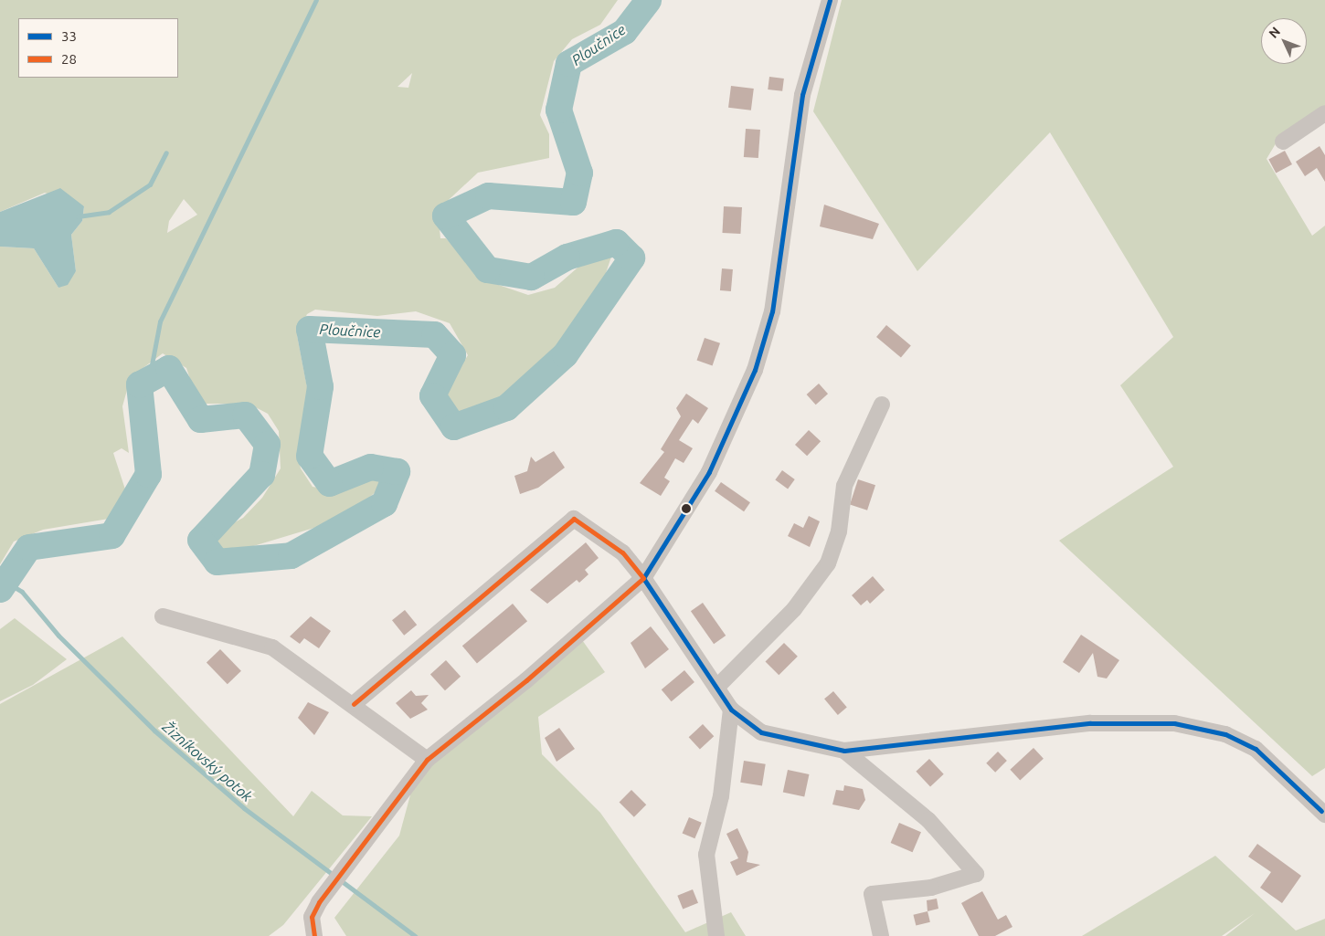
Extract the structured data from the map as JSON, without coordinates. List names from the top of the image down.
{
  "water": ["Ploučnice", "Žizníkovský potok"],
  "lines": ["transit line 33", "transit line 28"],
  "legend": ["33", "28"],
  "north": "top left"
}
